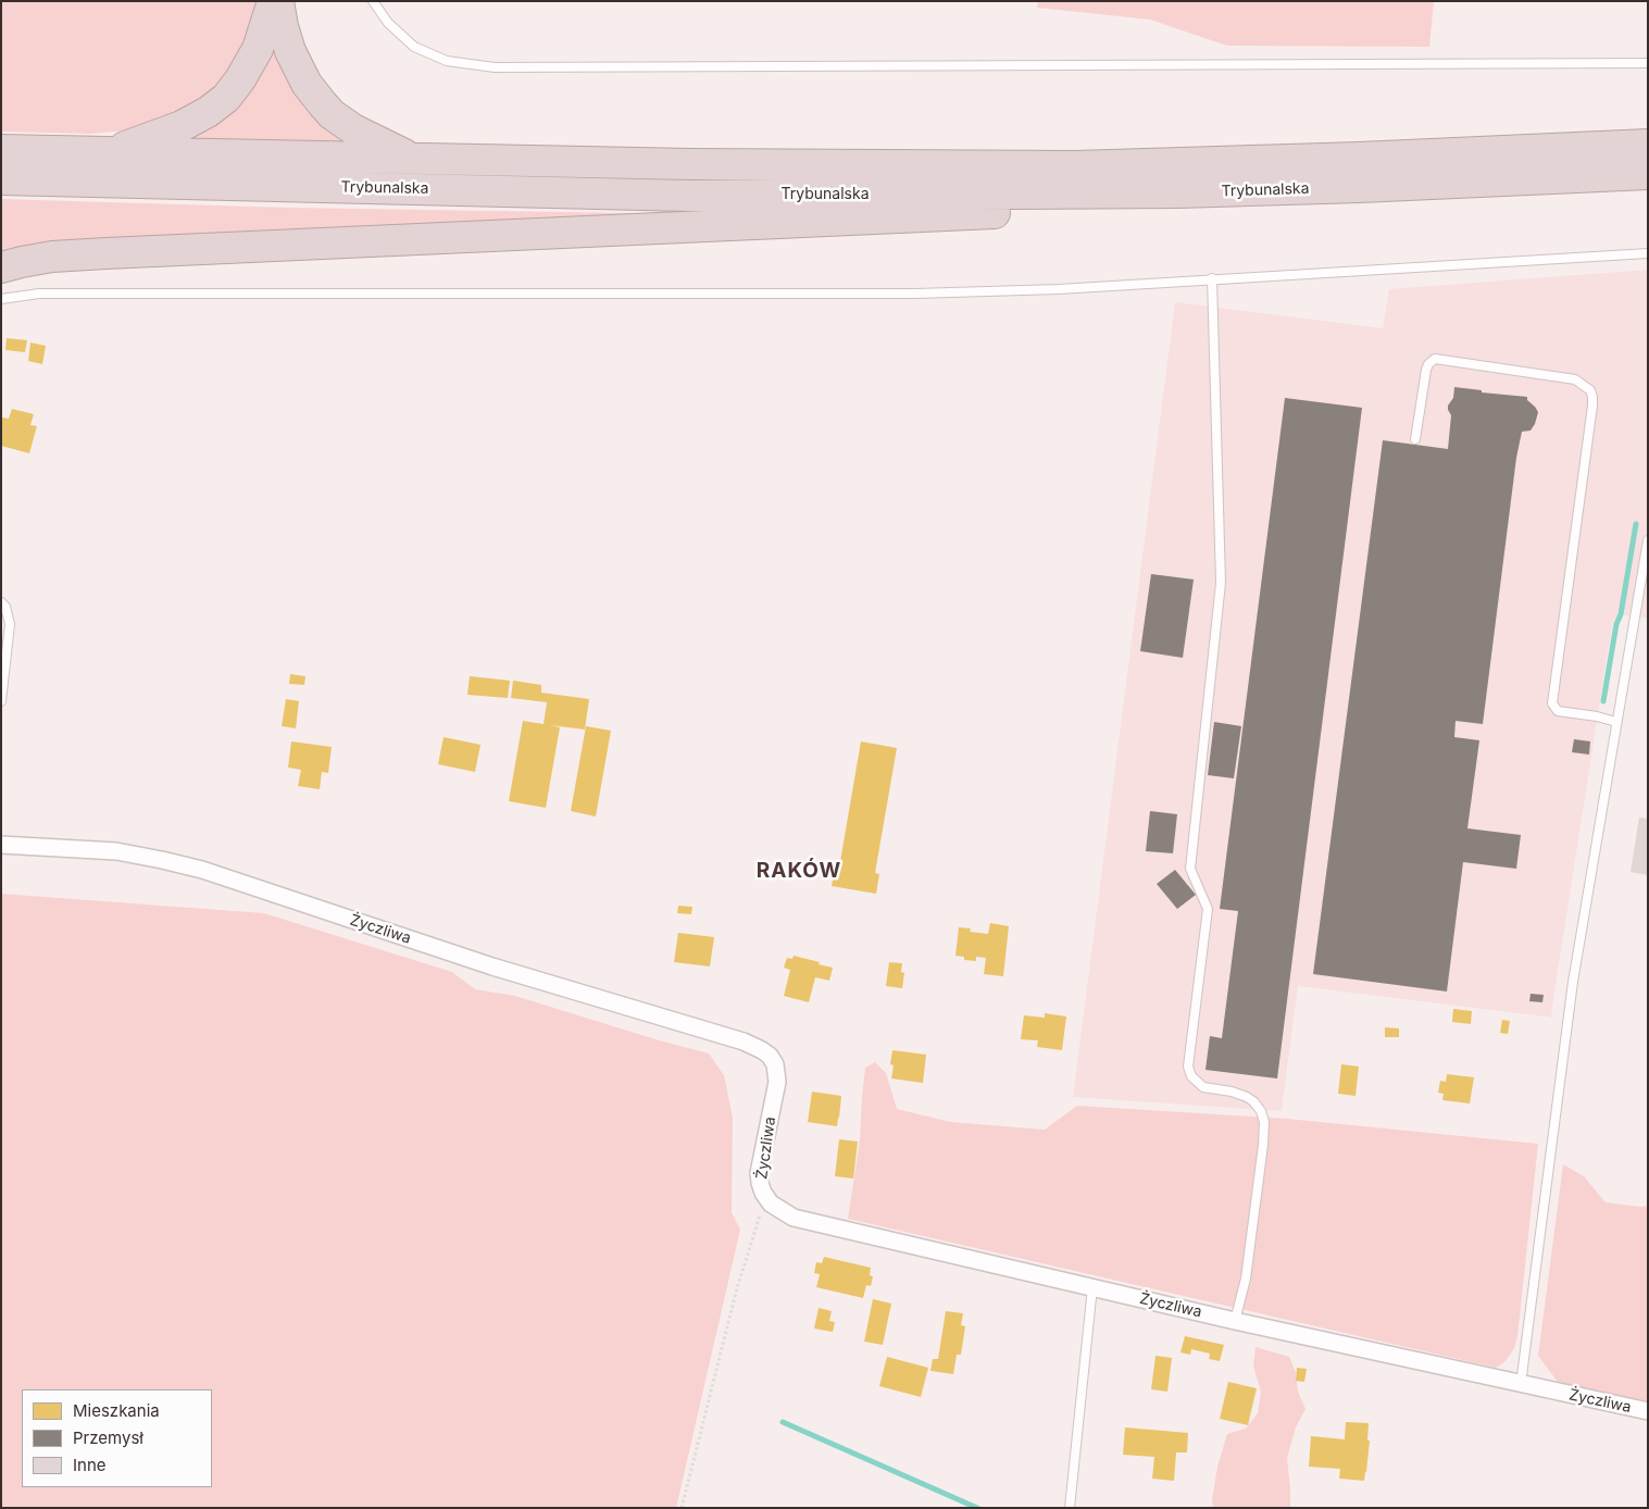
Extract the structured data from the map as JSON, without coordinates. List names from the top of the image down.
{
  "streets": {
    "highway": ["Trybunalska"],
    "street": ["Życzliwa"]
  },
  "districts": ["RAKÓW"],
  "legend": ["Mieszkania", "Przemysł", "Inne"]
}
